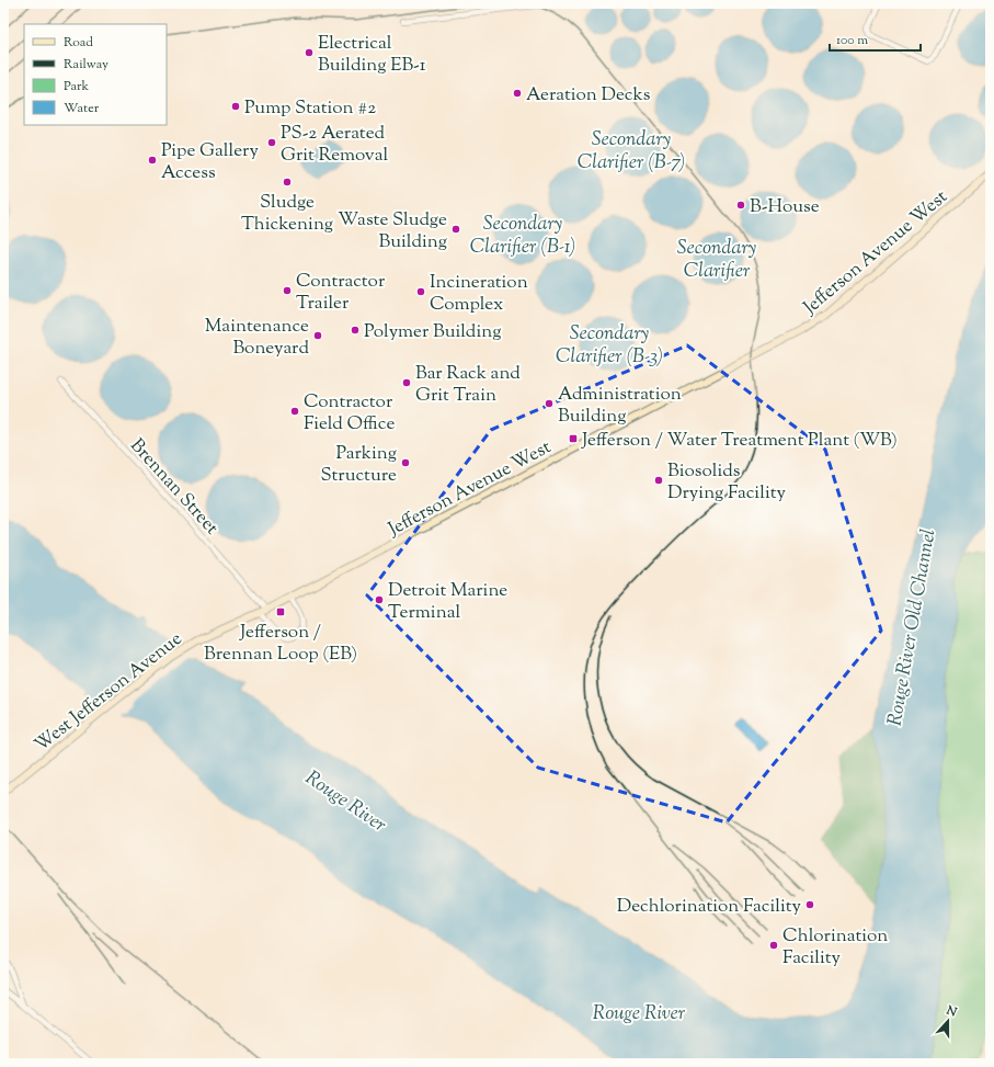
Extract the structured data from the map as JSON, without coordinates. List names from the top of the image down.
{
  "streets": {
    "main road": ["Jefferson Avenue West", "West Jefferson Avenue"],
    "street": ["Brennan Street"]
  },
  "crossings": [
    ["Jefferson Avenue West", "Brennan Street"],
    ["Jefferson Avenue West", "West Jefferson Avenue"]
  ],
  "water": [
    "Secondary Clarifier (B-7)",
    "Secondary Clarifier (B-1)",
    "Secondary Clarifier",
    "Secondary Clarifier (B-3)",
    "Rouge River Old Channel",
    "Rouge River"
  ],
  "places": {
    "other": [
      "Electrical Building EB-1",
      "Aeration Decks",
      "Pump Station #2",
      "PS-2 Aerated Grit Removal",
      "Pipe Gallery Access",
      "Sludge Thickening",
      "B-House",
      "Waste Sludge Building",
      "Contractor Trailer",
      "Incineration Complex",
      "Polymer Building",
      "Maintenance Boneyard",
      "Bar Rack and Grit Train",
      "Administration Building",
      "Contractor Field Office",
      "Parking Structure",
      "Biosolids Drying Facility",
      "Detroit Marine Terminal",
      "Dechlorination Facility",
      "Chlorination Facility"
    ],
    "transit": ["Jefferson / Water Treatment Plant (WB)", "Jefferson / Brennan Loop (EB)"]
  },
  "legend": [
    "Road",
    "Railway",
    "Park",
    "Water"
  ],
  "scale_bar": "100 m",
  "north": "top"
}
